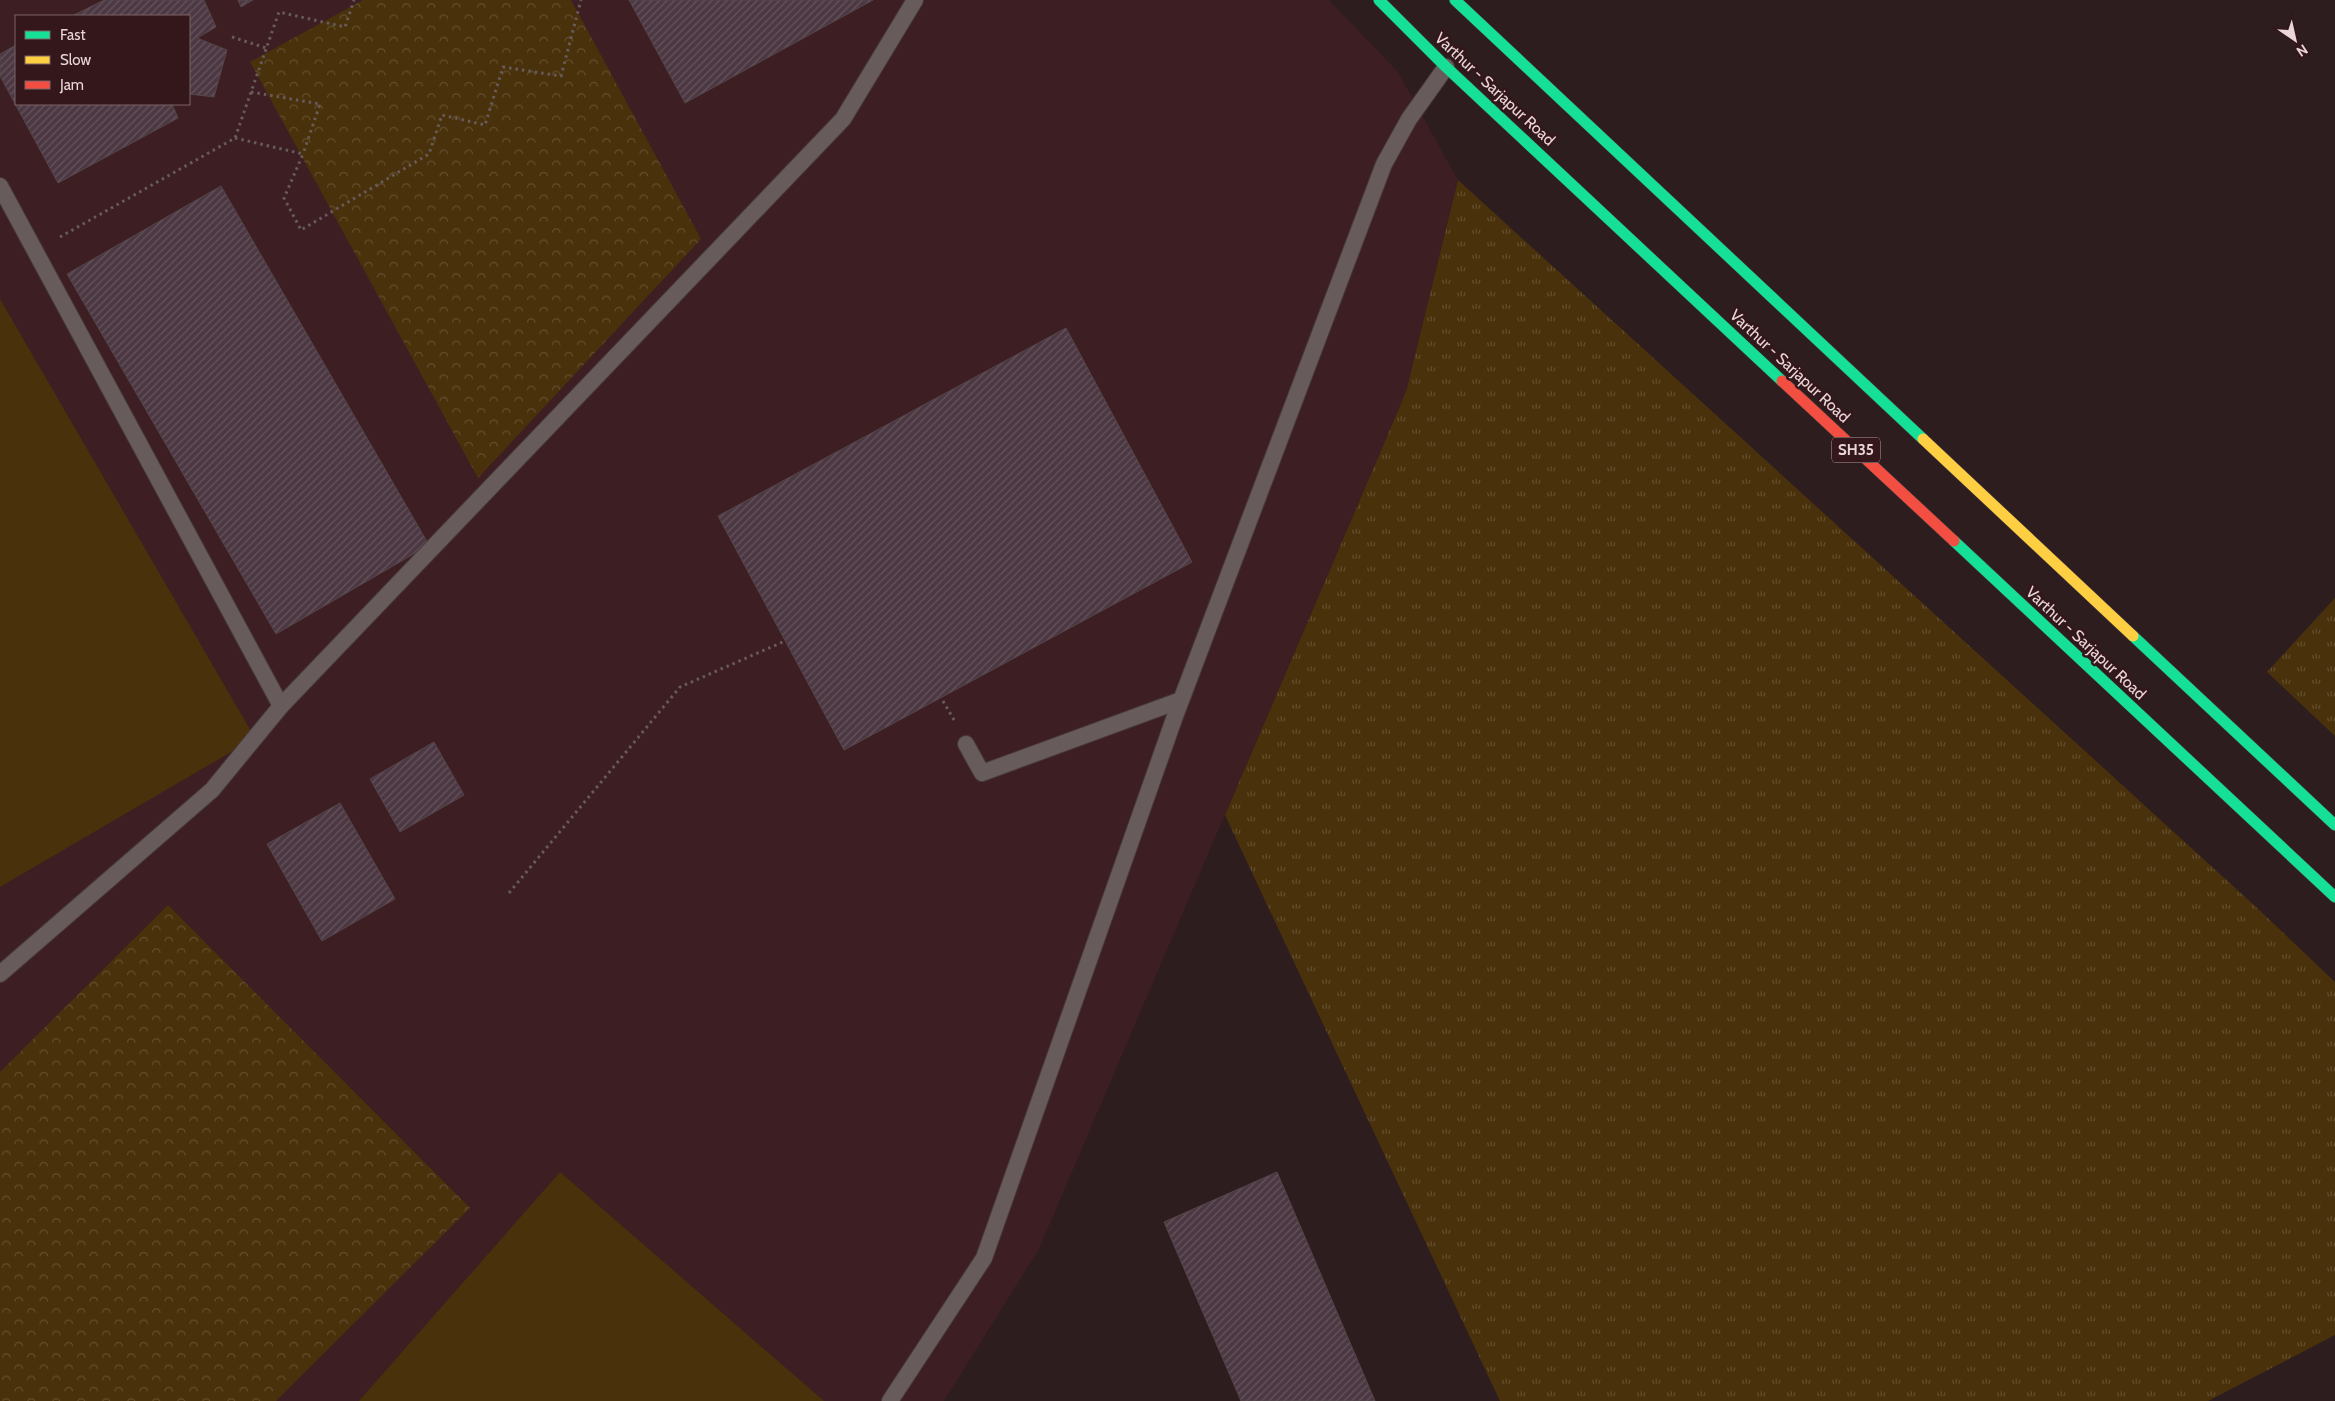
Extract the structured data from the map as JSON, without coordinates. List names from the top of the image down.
{
  "streets": {
    "main road": ["Varthur - Sarjapur Road", "SH35"]
  },
  "legend": ["Fast", "Slow", "Jam"],
  "north": "bottom right"
}
